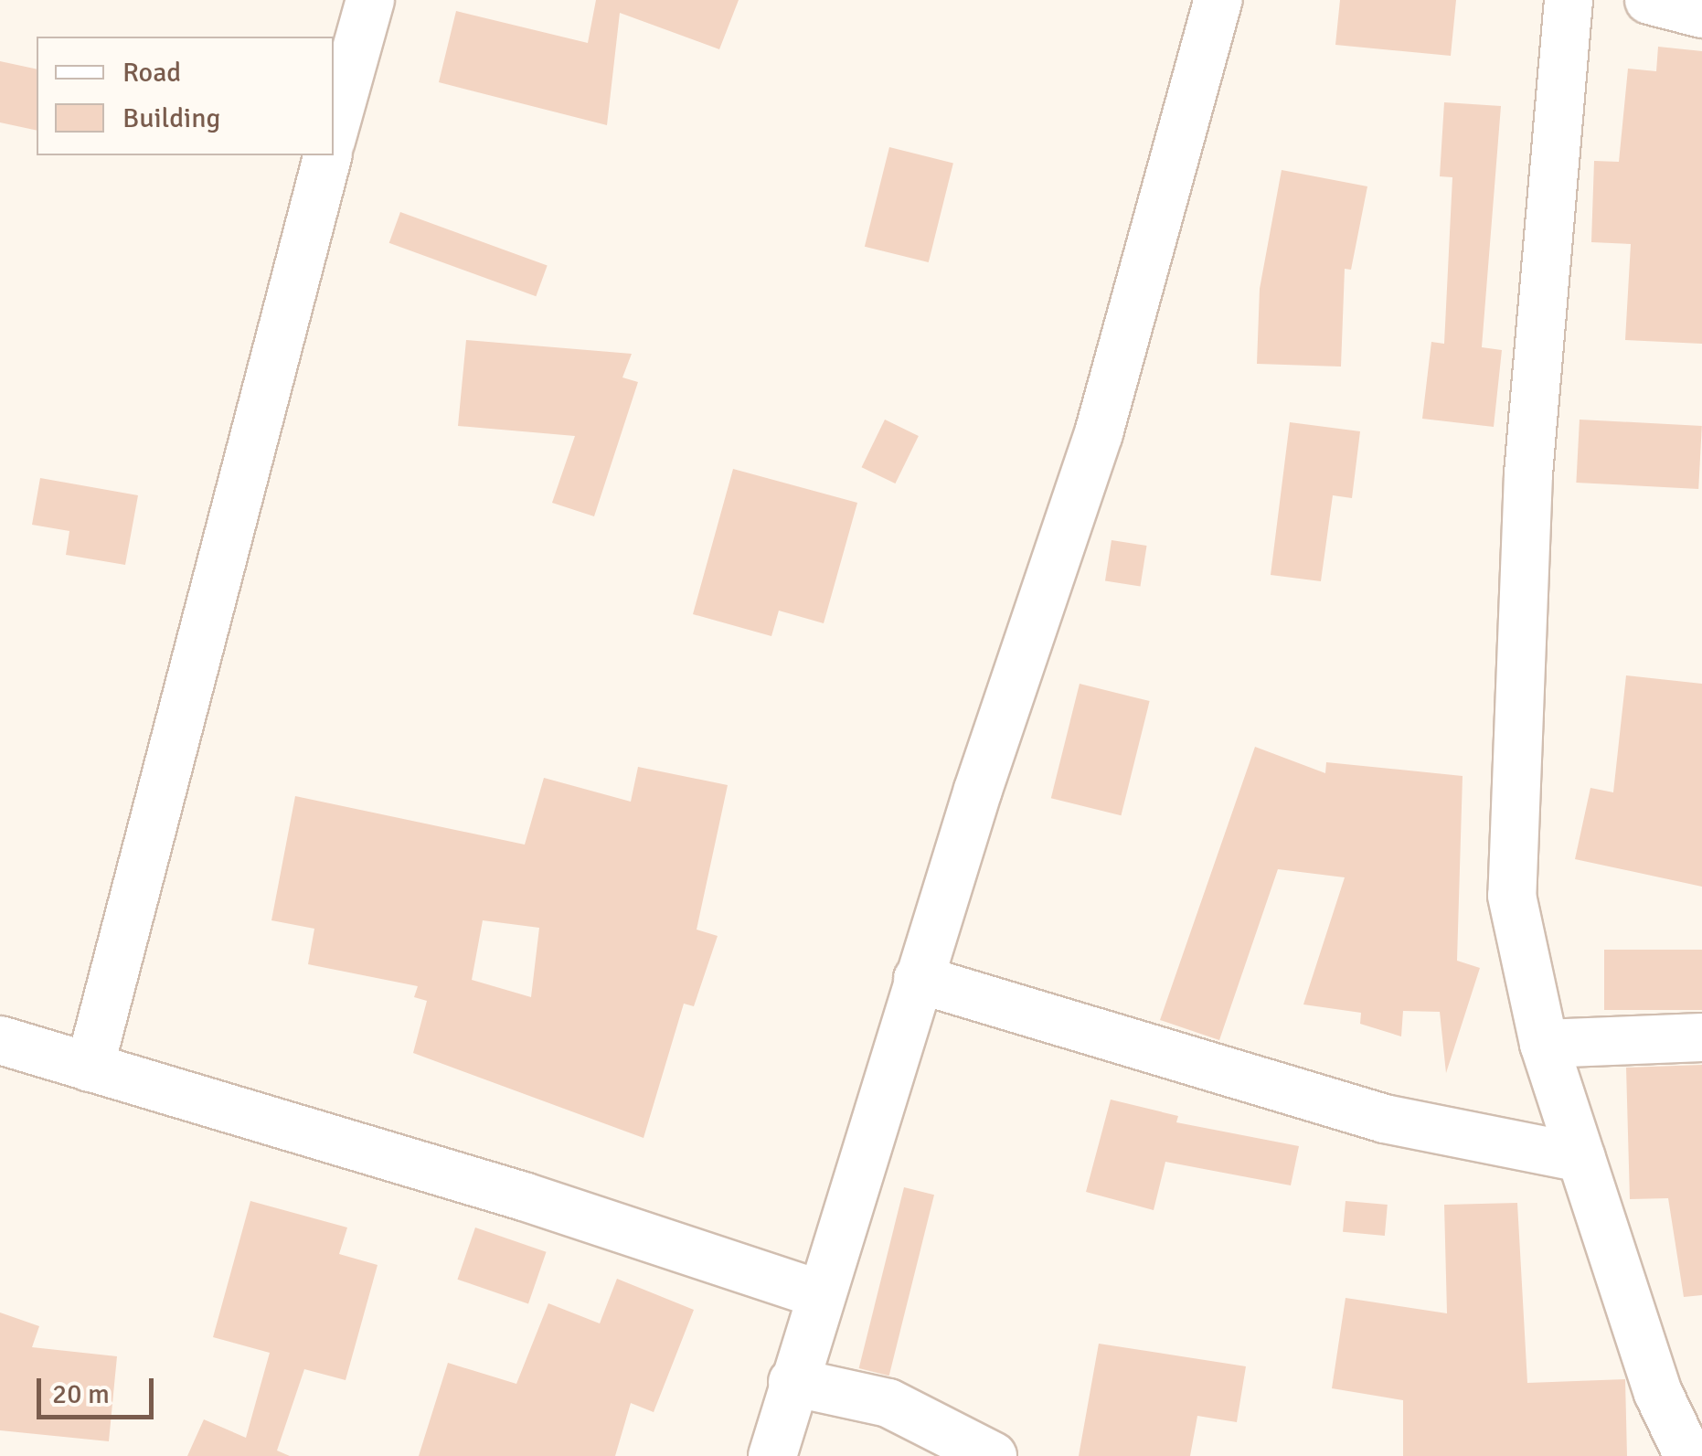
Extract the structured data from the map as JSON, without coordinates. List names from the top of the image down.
{
  "legend": ["Road", "Building"],
  "scale_bar": "20 m"
}
